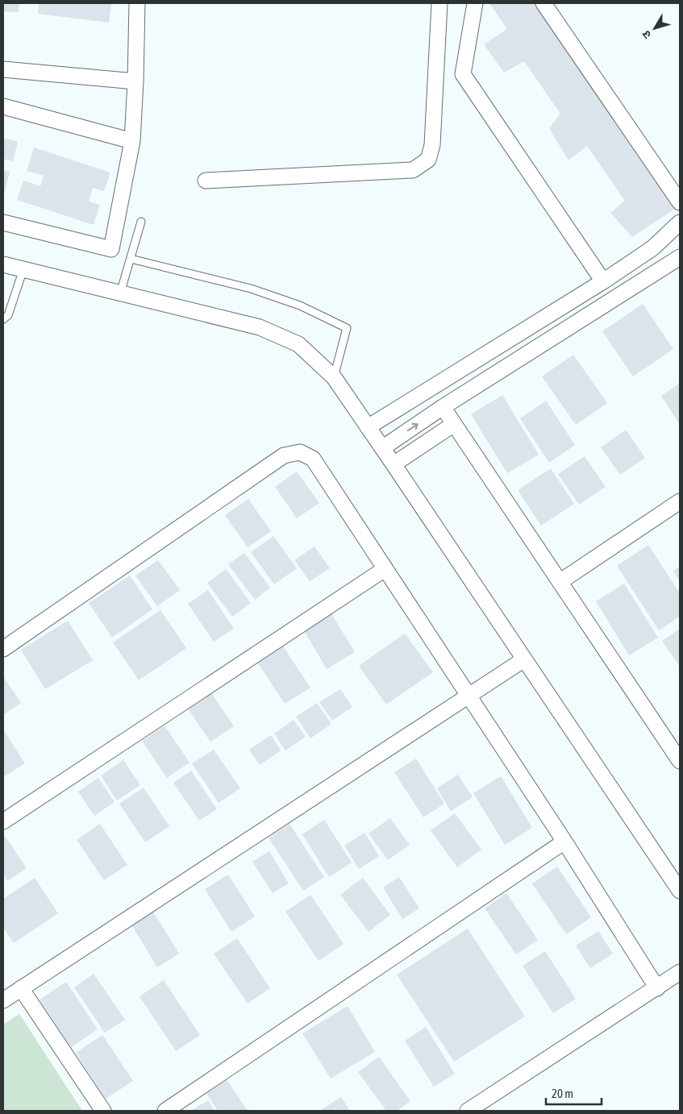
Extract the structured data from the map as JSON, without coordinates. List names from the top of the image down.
{
  "scale_bar": "20 m",
  "north": "bottom left"
}
